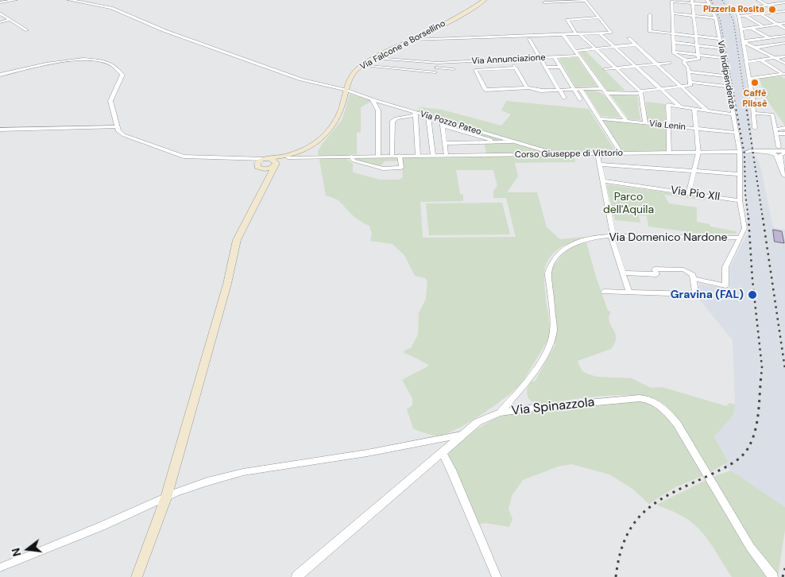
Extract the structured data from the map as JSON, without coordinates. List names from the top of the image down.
{
  "streets": {
    "main road": ["Via Falcone e Borsellino"],
    "street": [
      "Via Annunciazione",
      "Via Indipendenza",
      "Via Pozzo Pateo",
      "Via Lenin",
      "Corso Giuseppe di Vittorio",
      "Via Pio XII",
      "Via Domenico Nardone",
      "Via Spinazzola"
    ]
  },
  "crossings": [
    ["Via Falcone e Borsellino", "Via Pozzo Pateo"],
    ["Via Falcone e Borsellino", "Corso Giuseppe di Vittorio"],
    ["Via Indipendenza", "Via Lenin"],
    ["Via Indipendenza", "Corso Giuseppe di Vittorio"],
    ["Via Indipendenza", "Via Pio XII"],
    ["Via Indipendenza", "Via Domenico Nardone"],
    ["Via Pozzo Pateo", "Corso Giuseppe di Vittorio"],
    ["Via Domenico Nardone", "Via Spinazzola"]
  ],
  "parks": ["Parco dell'Aquila"],
  "places": ["Pizzeria Rosita", "Caffè Plissè", "Gravina (FAL)"],
  "north": "left"
}
